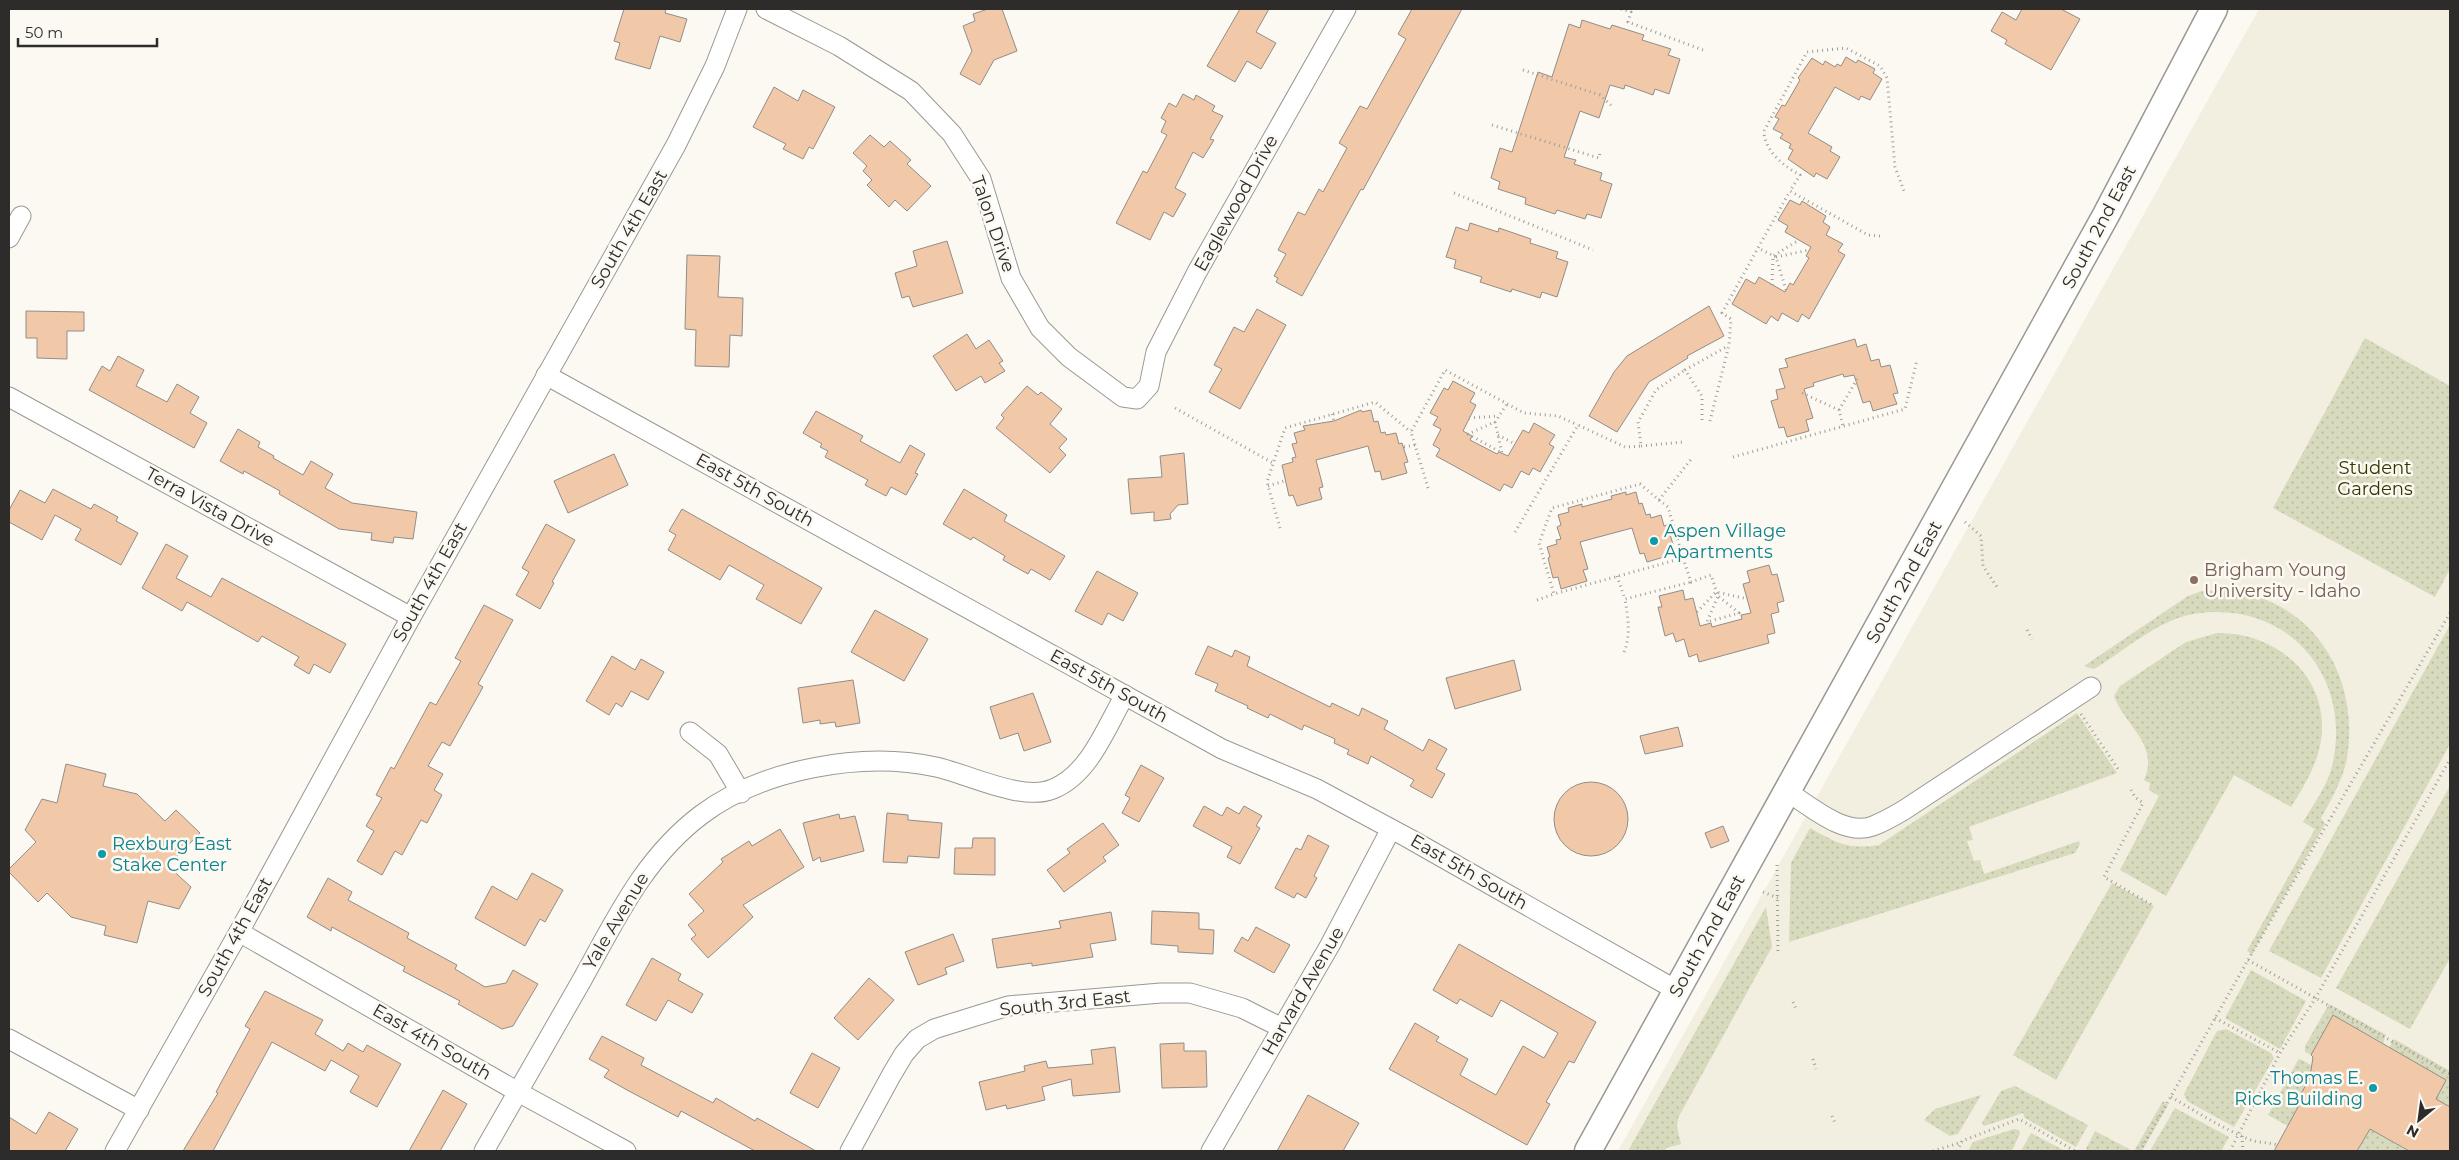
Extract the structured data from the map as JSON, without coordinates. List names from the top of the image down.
{
  "streets": {
    "main road": ["South 2nd East"],
    "street": [
      "Eaglewood Drive",
      "Talon Drive",
      "South 4th East",
      "East 5th South",
      "Terra Vista Drive",
      "Yale Avenue",
      "Harvard Avenue",
      "South 3rd East",
      "East 4th South"
    ]
  },
  "crossings": [
    ["Eaglewood Drive", "Talon Drive"],
    ["South 2nd East", "East 5th South"],
    ["South 4th East", "East 5th South"],
    ["South 4th East", "Terra Vista Drive"],
    ["South 4th East", "East 4th South"],
    ["East 5th South", "Yale Avenue"],
    ["East 5th South", "Harvard Avenue"],
    ["Yale Avenue", "East 4th South"],
    ["Harvard Avenue", "South 3rd East"]
  ],
  "parks": ["Student Gardens"],
  "places": [
    "Aspen Village Apartments",
    "Brigham Young University - Idaho",
    "Rexburg East Stake Center",
    "Thomas E. Ricks Building"
  ],
  "scale_bar": "50 m",
  "north": "bottom left"
}
